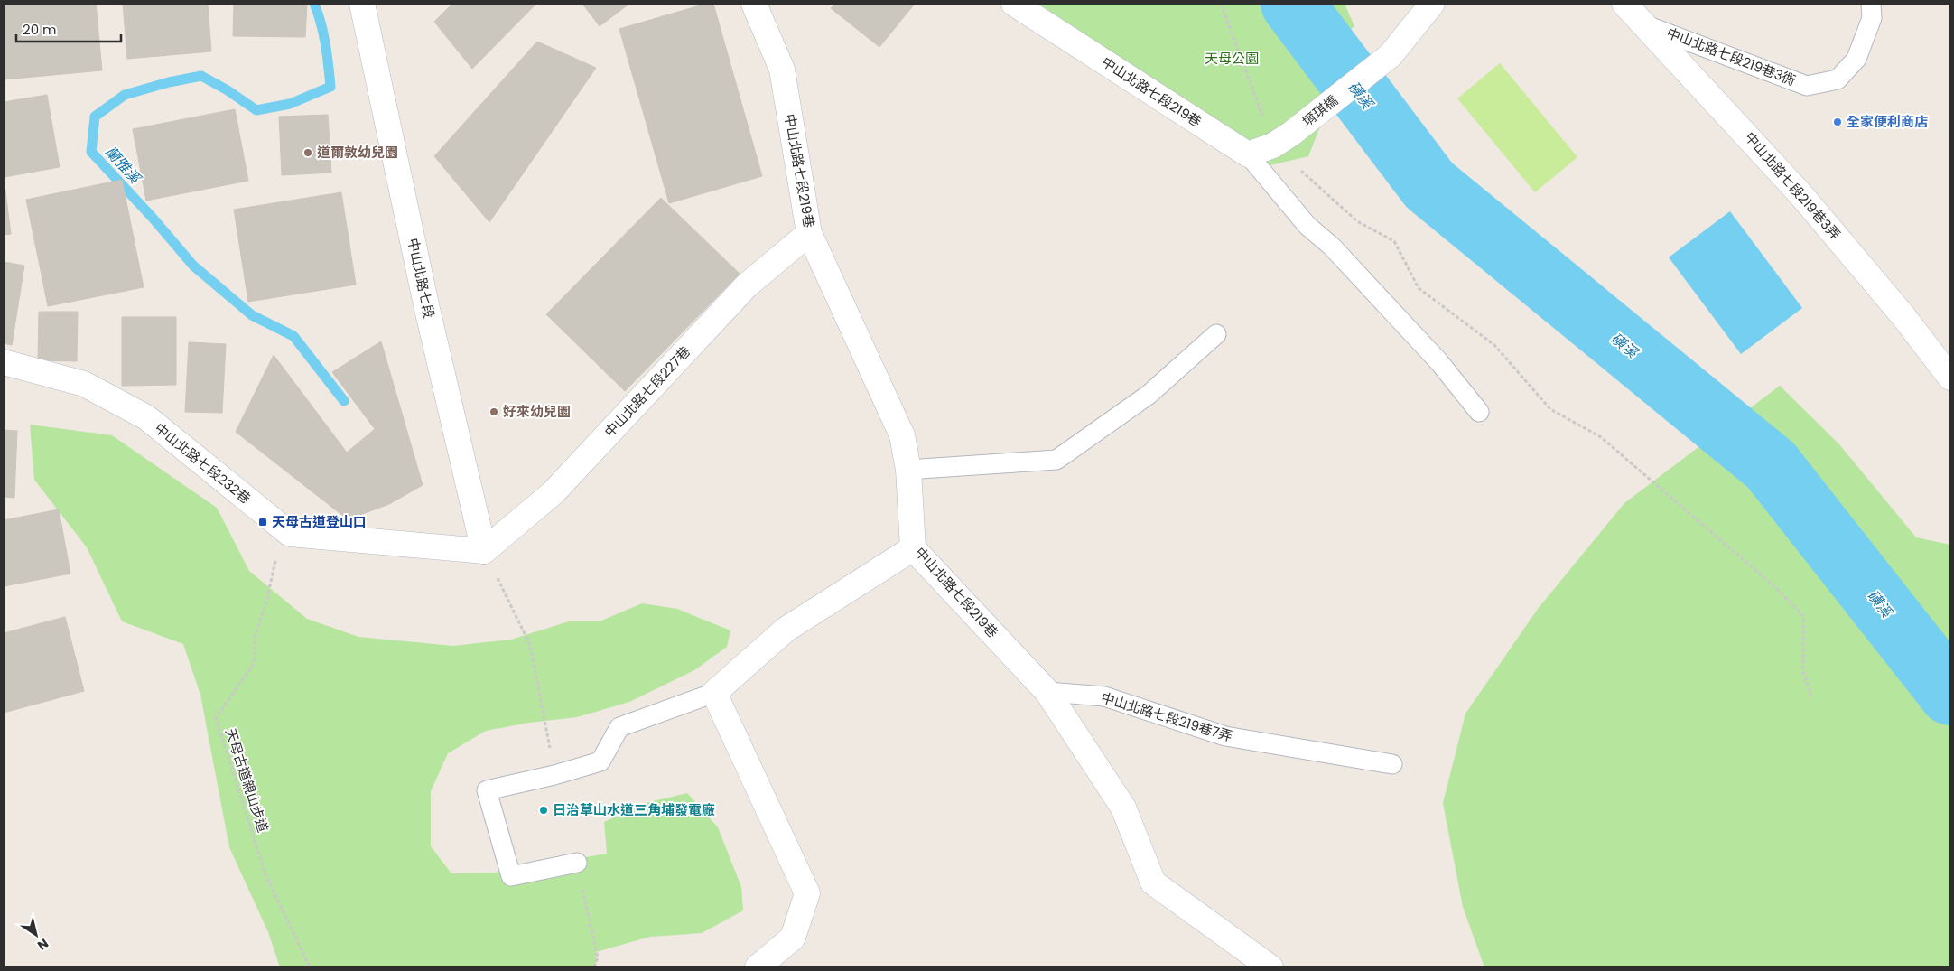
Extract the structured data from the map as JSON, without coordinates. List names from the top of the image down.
{
  "streets": {
    "street": [
      "中山北路七段219巷",
      "堉琪橋",
      "中山北路七段219巷3弄",
      "中山北路七段",
      "中山北路七段227巷",
      "中山北路七段232巷"
    ],
    "lane": ["中山北路七段219巷3衖", "中山北路七段219巷7弄"],
    "path": ["天母古道親山步道"]
  },
  "crossings": [
    ["中山北路七段219巷3衖", "中山北路七段219巷3弄"],
    ["中山北路七段219巷", "中山北路七段227巷"],
    ["中山北路七段219巷", "中山北路七段219巷7弄"],
    ["中山北路七段", "中山北路七段227巷"],
    ["中山北路七段", "中山北路七段232巷"],
    ["中山北路七段227巷", "中山北路七段232巷"]
  ],
  "water": ["磺溪", "蘭雅溪"],
  "parks": ["天母公園"],
  "places": {
    "other": [
      "全家便利商店",
      "道爾敦幼兒園",
      "好來幼兒園",
      "日治草山水道三角埔發電廠"
    ],
    "transit": ["天母古道登山口"]
  },
  "scale_bar": "20 m",
  "north": "bottom right"
}
